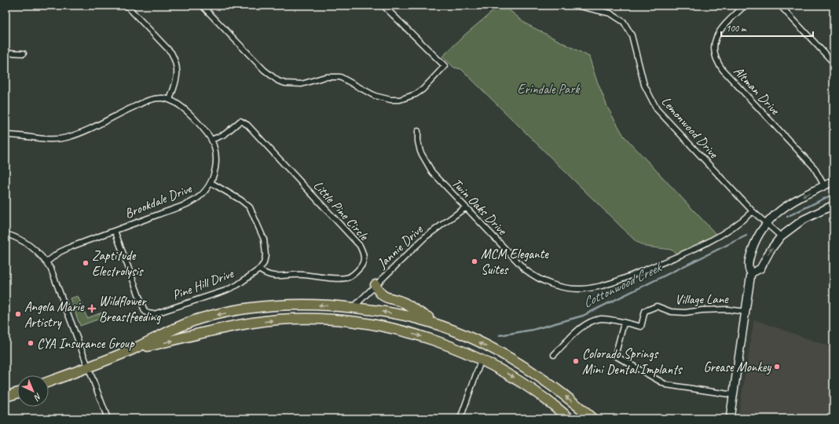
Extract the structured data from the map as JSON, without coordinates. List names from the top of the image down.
{
  "streets": {
    "street": [
      "Altman Drive",
      "Lemonwood Drive",
      "Brookdale Drive",
      "Twin Oaks Drive",
      "Little Pine Circle",
      "Jannie Drive",
      "Pine Hill Drive",
      "Village Lane"
    ]
  },
  "crossings": [
    ["Lemonwood Drive", "Twin Oaks Drive"],
    ["Brookdale Drive", "Little Pine Circle"],
    ["Brookdale Drive", "Pine Hill Drive"],
    ["Twin Oaks Drive", "Jannie Drive"],
    ["Little Pine Circle", "Pine Hill Drive"]
  ],
  "water": ["Cottonwood Creek"],
  "parks": ["Erindale Park"],
  "places": {
    "other": [
      "MCM Elegante Suites",
      "Zaptitude Electrolysis",
      "Angela Marie Artistry",
      "CYA Insurance Group",
      "Colorado Springs Mini Dental Implants",
      "Grease Monkey"
    ],
    "health": ["Wildflower Breastfeeding"]
  },
  "scale_bar": "100 m",
  "north": "bottom right"
}
